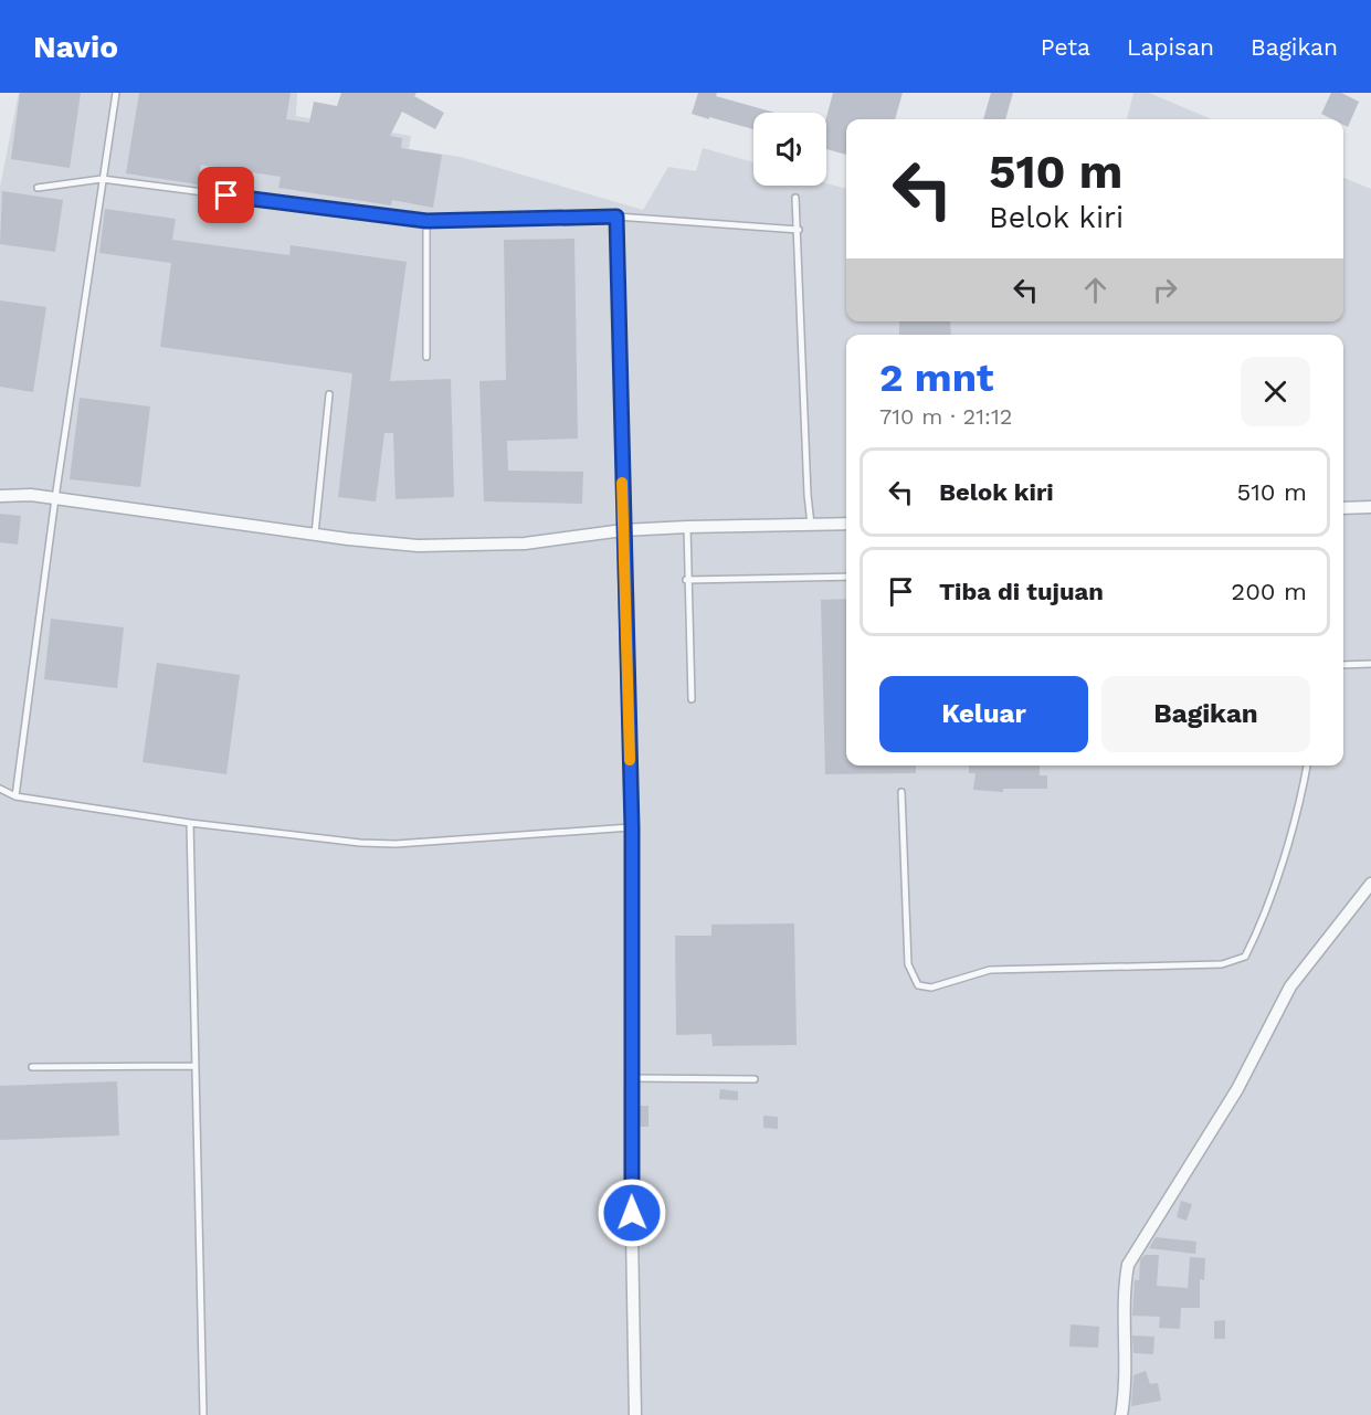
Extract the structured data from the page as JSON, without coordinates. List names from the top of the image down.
{
  "page": {
    "header": "Navio",
    "nav": ["Peta", "Lapisan", "Bagikan"],
    "turn": ["510 m", "Belok kiri"],
    "heading": ["2 mnt", "710 m · 21:12"],
    "list": [
      {
        "name": "Belok kiri",
        "value": "510 m"
      },
      {
        "name": "Tiba di tujuan",
        "value": "200 m"
      }
    ],
    "buttons": ["Keluar", "Bagikan"]
  }
}
